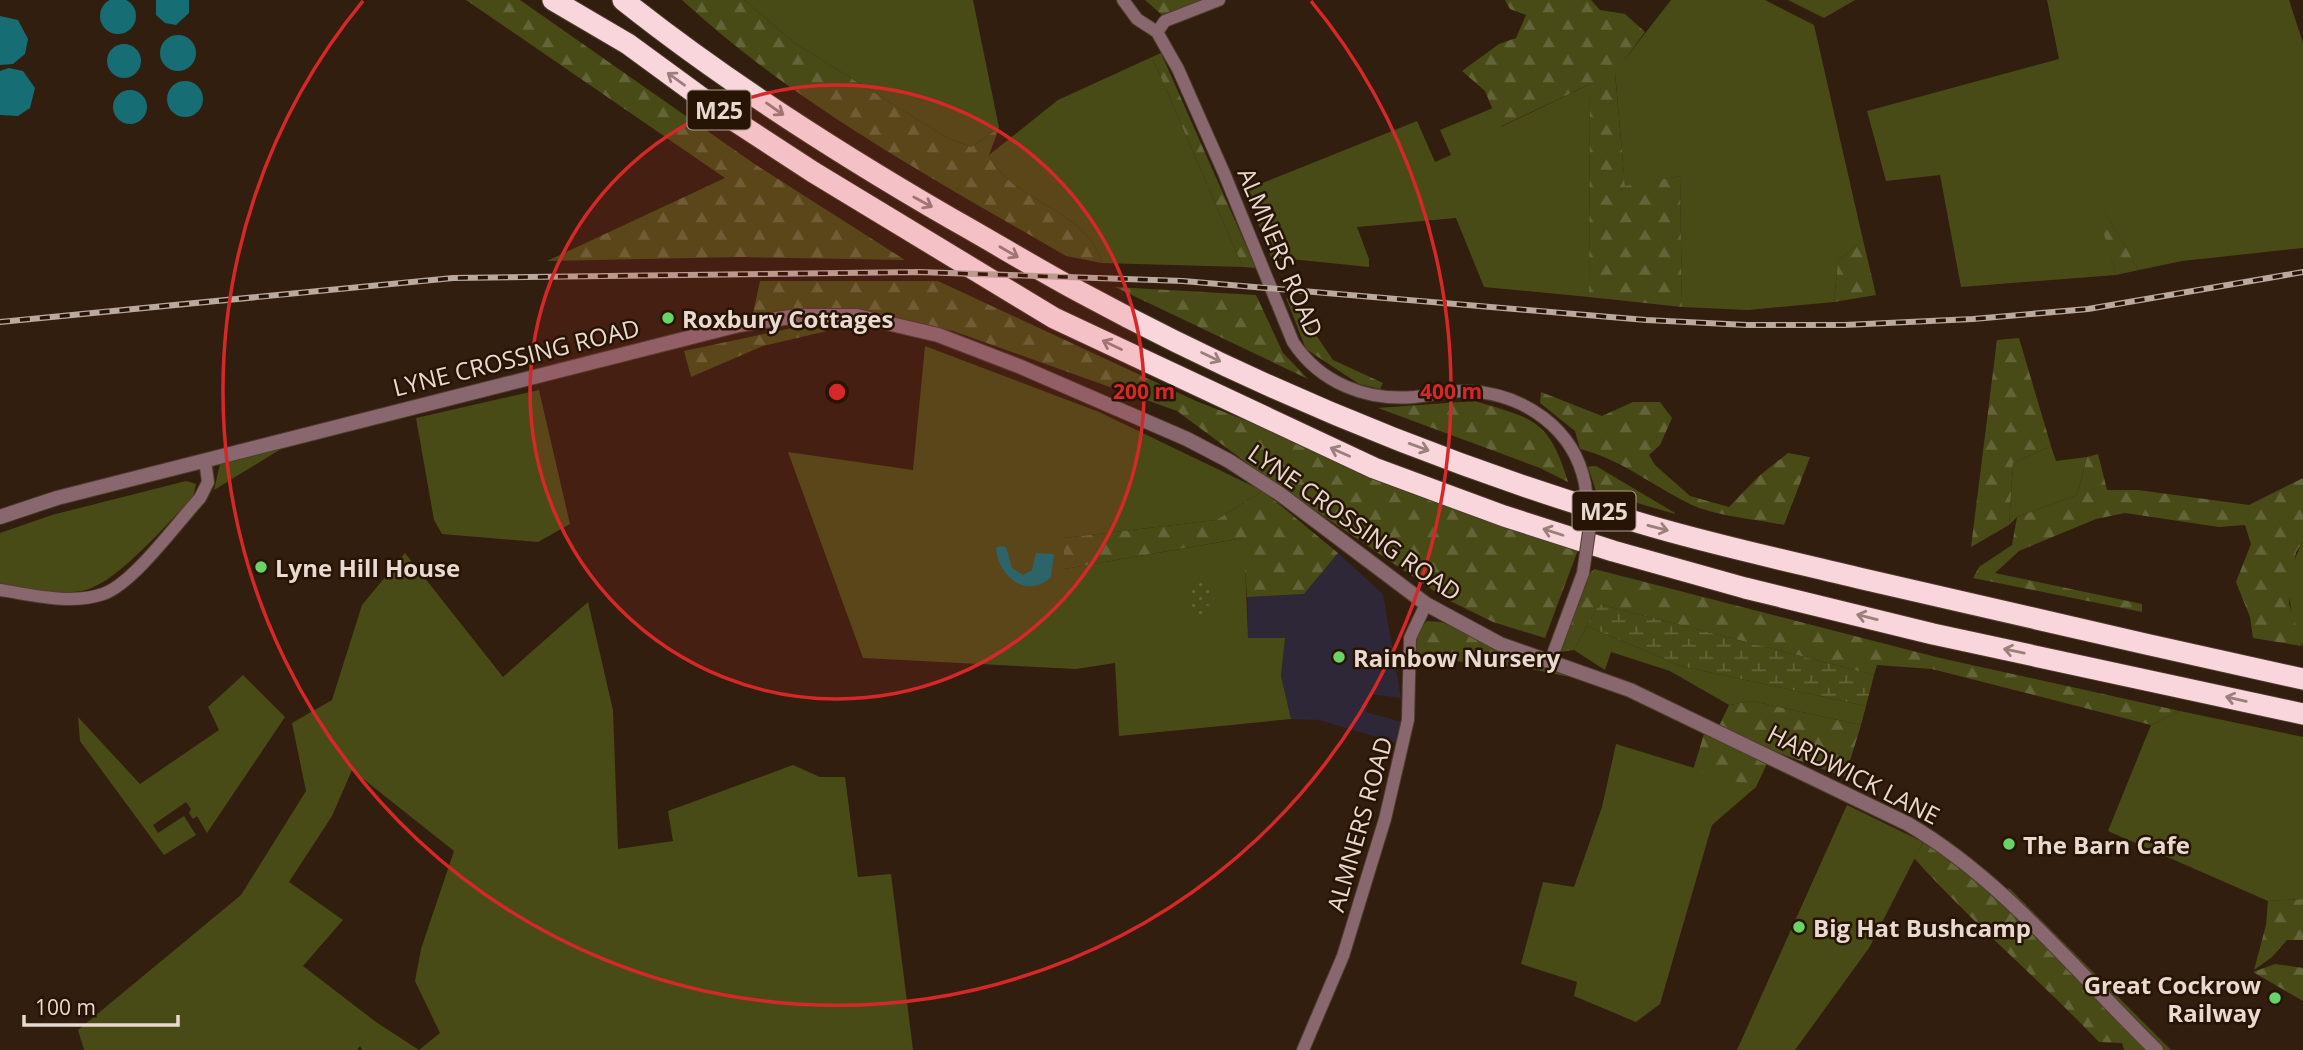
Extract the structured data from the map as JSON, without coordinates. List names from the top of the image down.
{
  "streets": {
    "highway": ["M25"],
    "street": ["ALMNERS ROAD", "LYNE CROSSING ROAD", "HARDWICK LANE"]
  },
  "crossings": [
    ["ALMNERS ROAD", "LYNE CROSSING ROAD"],
    ["ALMNERS ROAD", "HARDWICK LANE"],
    ["LYNE CROSSING ROAD", "HARDWICK LANE"]
  ],
  "places": [
    "Roxbury Cottages",
    "Lyne Hill House",
    "Rainbow Nursery",
    "The Barn Cafe",
    "Big Hat Bushcamp",
    "Great Cockrow Railway"
  ],
  "scale_bar": "100 m",
  "rings": ["200 m", "400 m"]
}
